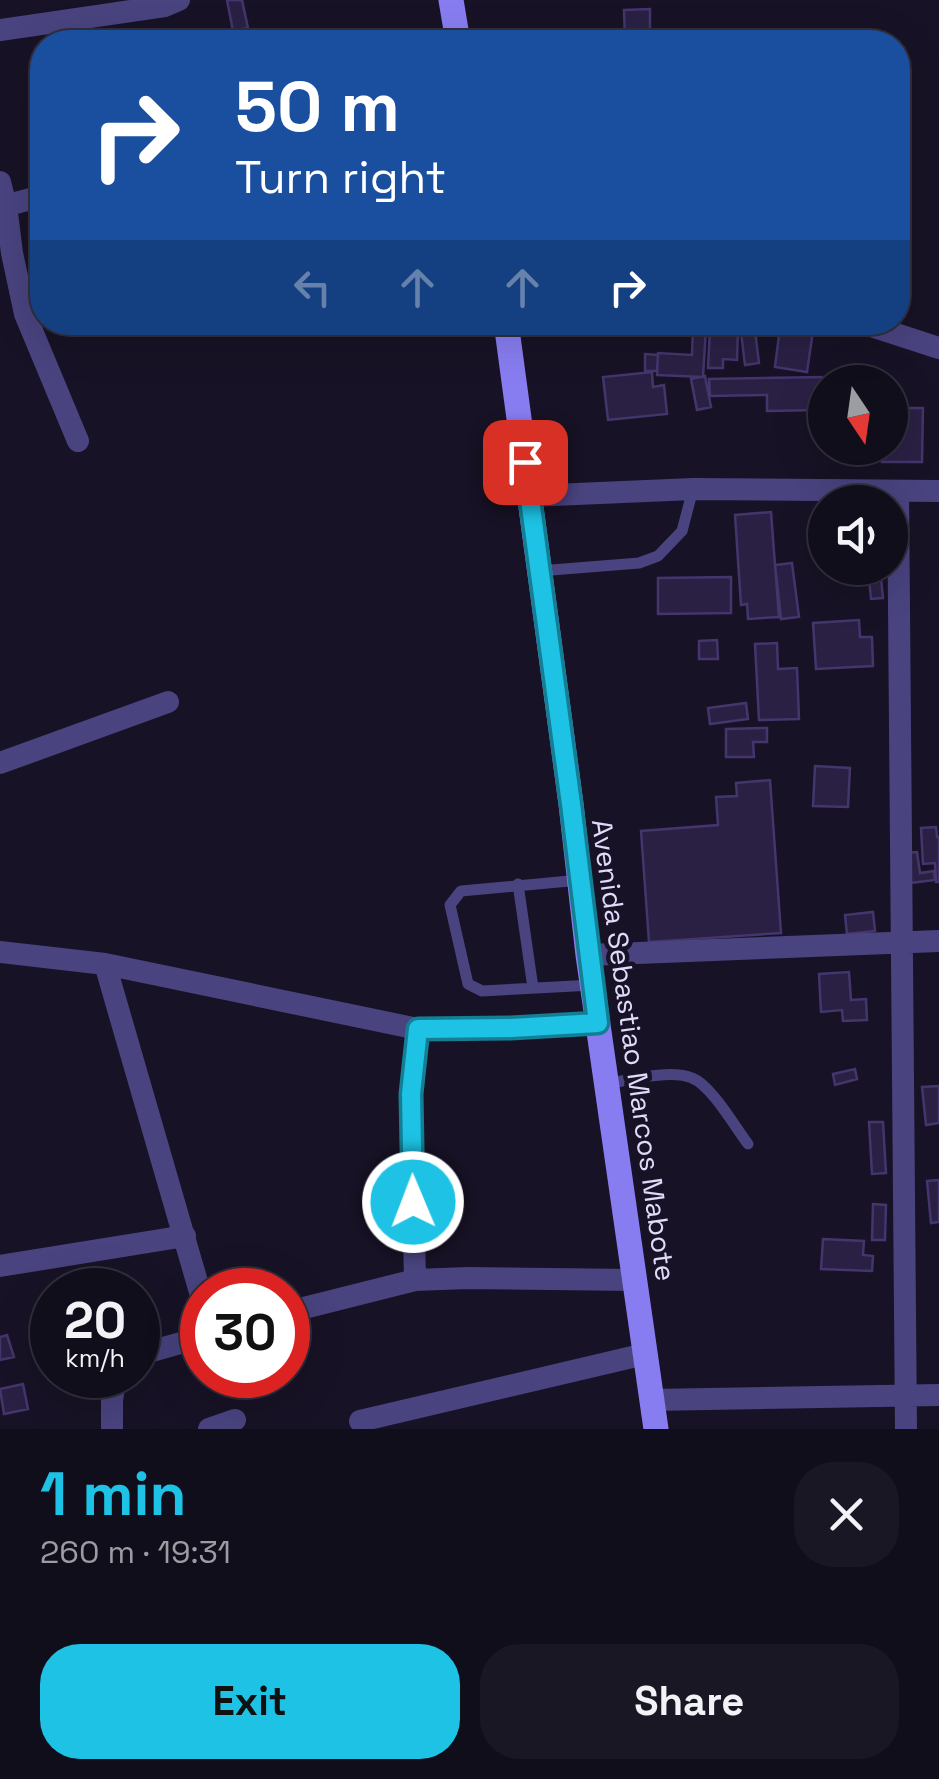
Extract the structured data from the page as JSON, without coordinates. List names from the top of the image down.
{
  "streets": {
    "main road": ["Avenida Sebastiao Marcos Mabote"]
  },
  "north": "bottom",
  "page": {
    "turn": ["50 m", "Turn right"],
    "speed": "20 km/h",
    "limit": "30",
    "heading": ["1 min", "260 m · 19:31"],
    "buttons": ["Exit", "Share"]
  }
}
